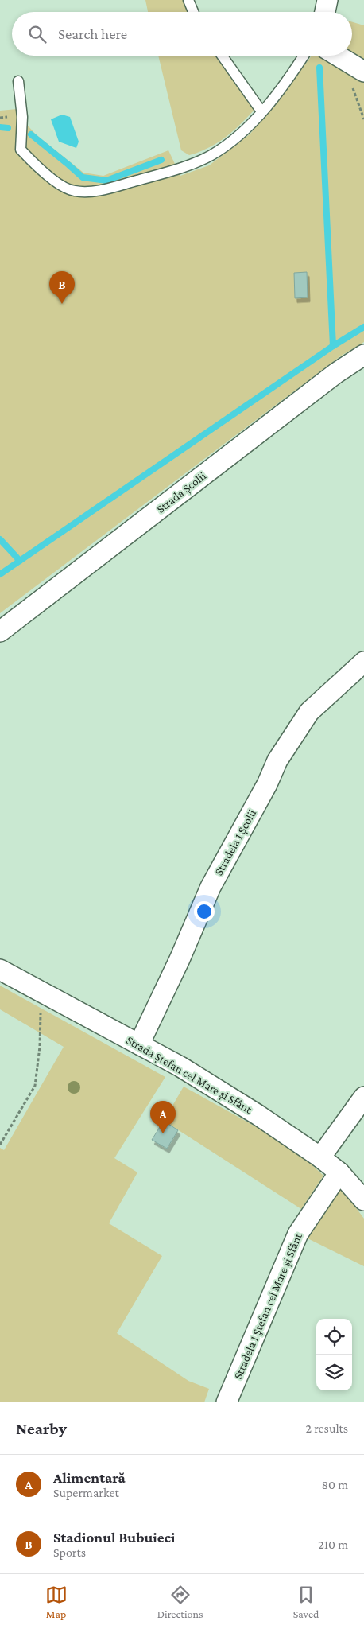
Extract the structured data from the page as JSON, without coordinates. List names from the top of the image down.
{
  "streets": {
    "street": [
      "Strada Școlii",
      "Stradela 1 Școlii",
      "Strada Ștefan cel Mare și Sfânt",
      "Stradela 1 Ştefan cel Mare şi Sfânt"
    ]
  },
  "crossings": [
    ["Stradela 1 Școlii", "Strada Ștefan cel Mare și Sfânt"],
    ["Strada Ștefan cel Mare și Sfânt", "Stradela 1 Ştefan cel Mare şi Sfânt"]
  ],
  "page": {
    "search": "Search here",
    "pins": ["B", "A"],
    "heading": ["Nearby", "2 results"],
    "list": [
      {
        "mark": "A",
        "name": "Alimentară",
        "note": "Supermarket",
        "value": "80 m"
      },
      {
        "mark": "B",
        "name": "Stadionul Bubuieci",
        "note": "Sports",
        "value": "210 m"
      }
    ],
    "nav": ["Map", "Directions", "Saved"]
  }
}
